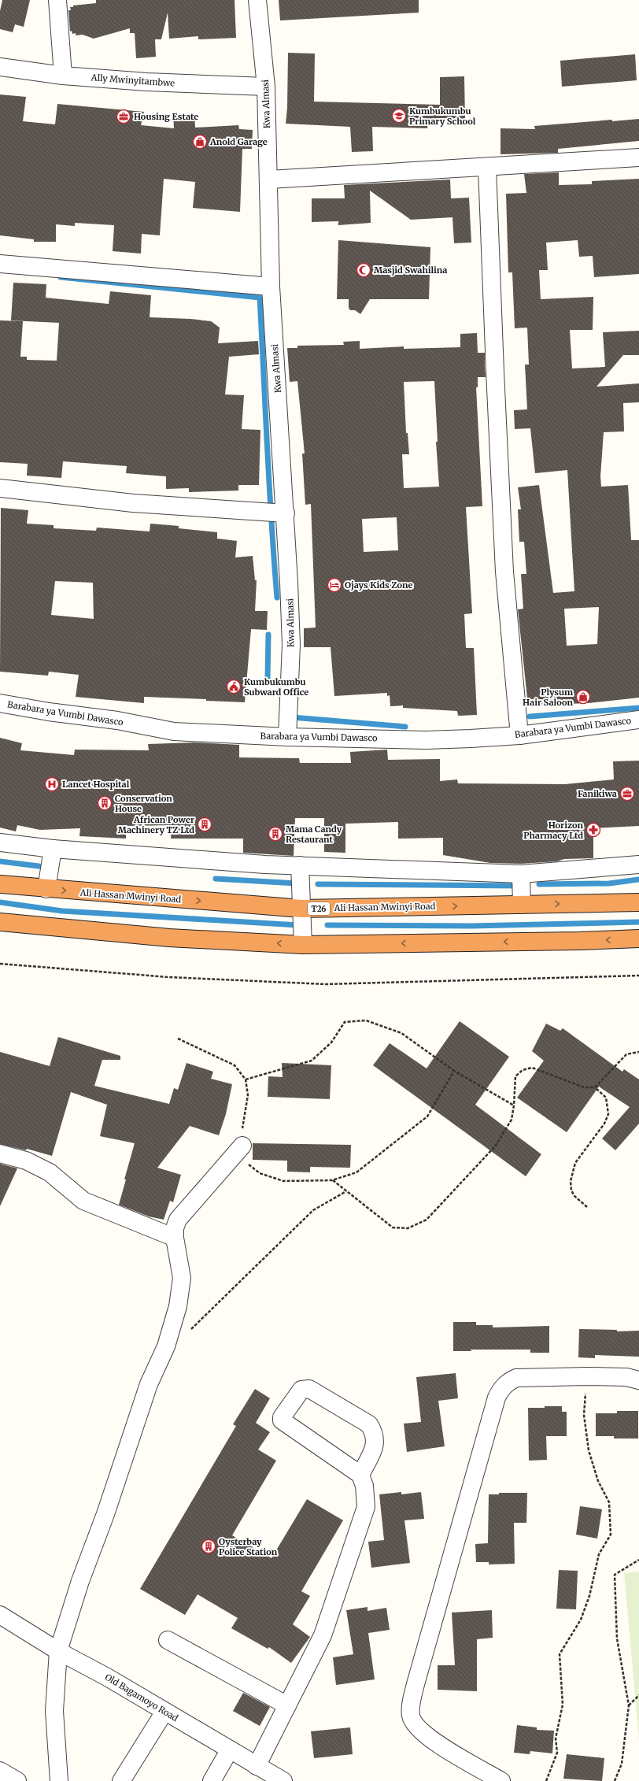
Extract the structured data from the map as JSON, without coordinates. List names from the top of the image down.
{
  "streets": {
    "highway": ["Ali Hassan Mwinyi Road", "T26"],
    "street": [
      "Ally Mwinyitambwe",
      "Kwa Almasi",
      "Barabara ya Vumbi Dawasco",
      "Old Bagamoyo Road"
    ]
  },
  "crossings": [
    ["Ally Mwinyitambwe", "Kwa Almasi"],
    ["Kwa Almasi", "Barabara ya Vumbi Dawasco"]
  ],
  "places": {
    "school or university": ["Kumbukumbu Primary School"],
    "office": ["Housing Estate", "Fanikiwa"],
    "shop": ["Anold Garage", "Plysum Hair Saloon"],
    "mosque": ["Masjid Swahilina"],
    "hotel": ["Ojays Kids Zone"],
    "public building": ["Kumbukumbu Subward Office"],
    "hospital": ["Lancet Hospital"],
    "building": [
      "Conservation House",
      "African Power Machinery TZ Ltd",
      "Mama Candy Restaurant",
      "Oysterbay Police Station"
    ],
    "pharmacy": ["Horizon Pharmacy Ltd"]
  }
}
